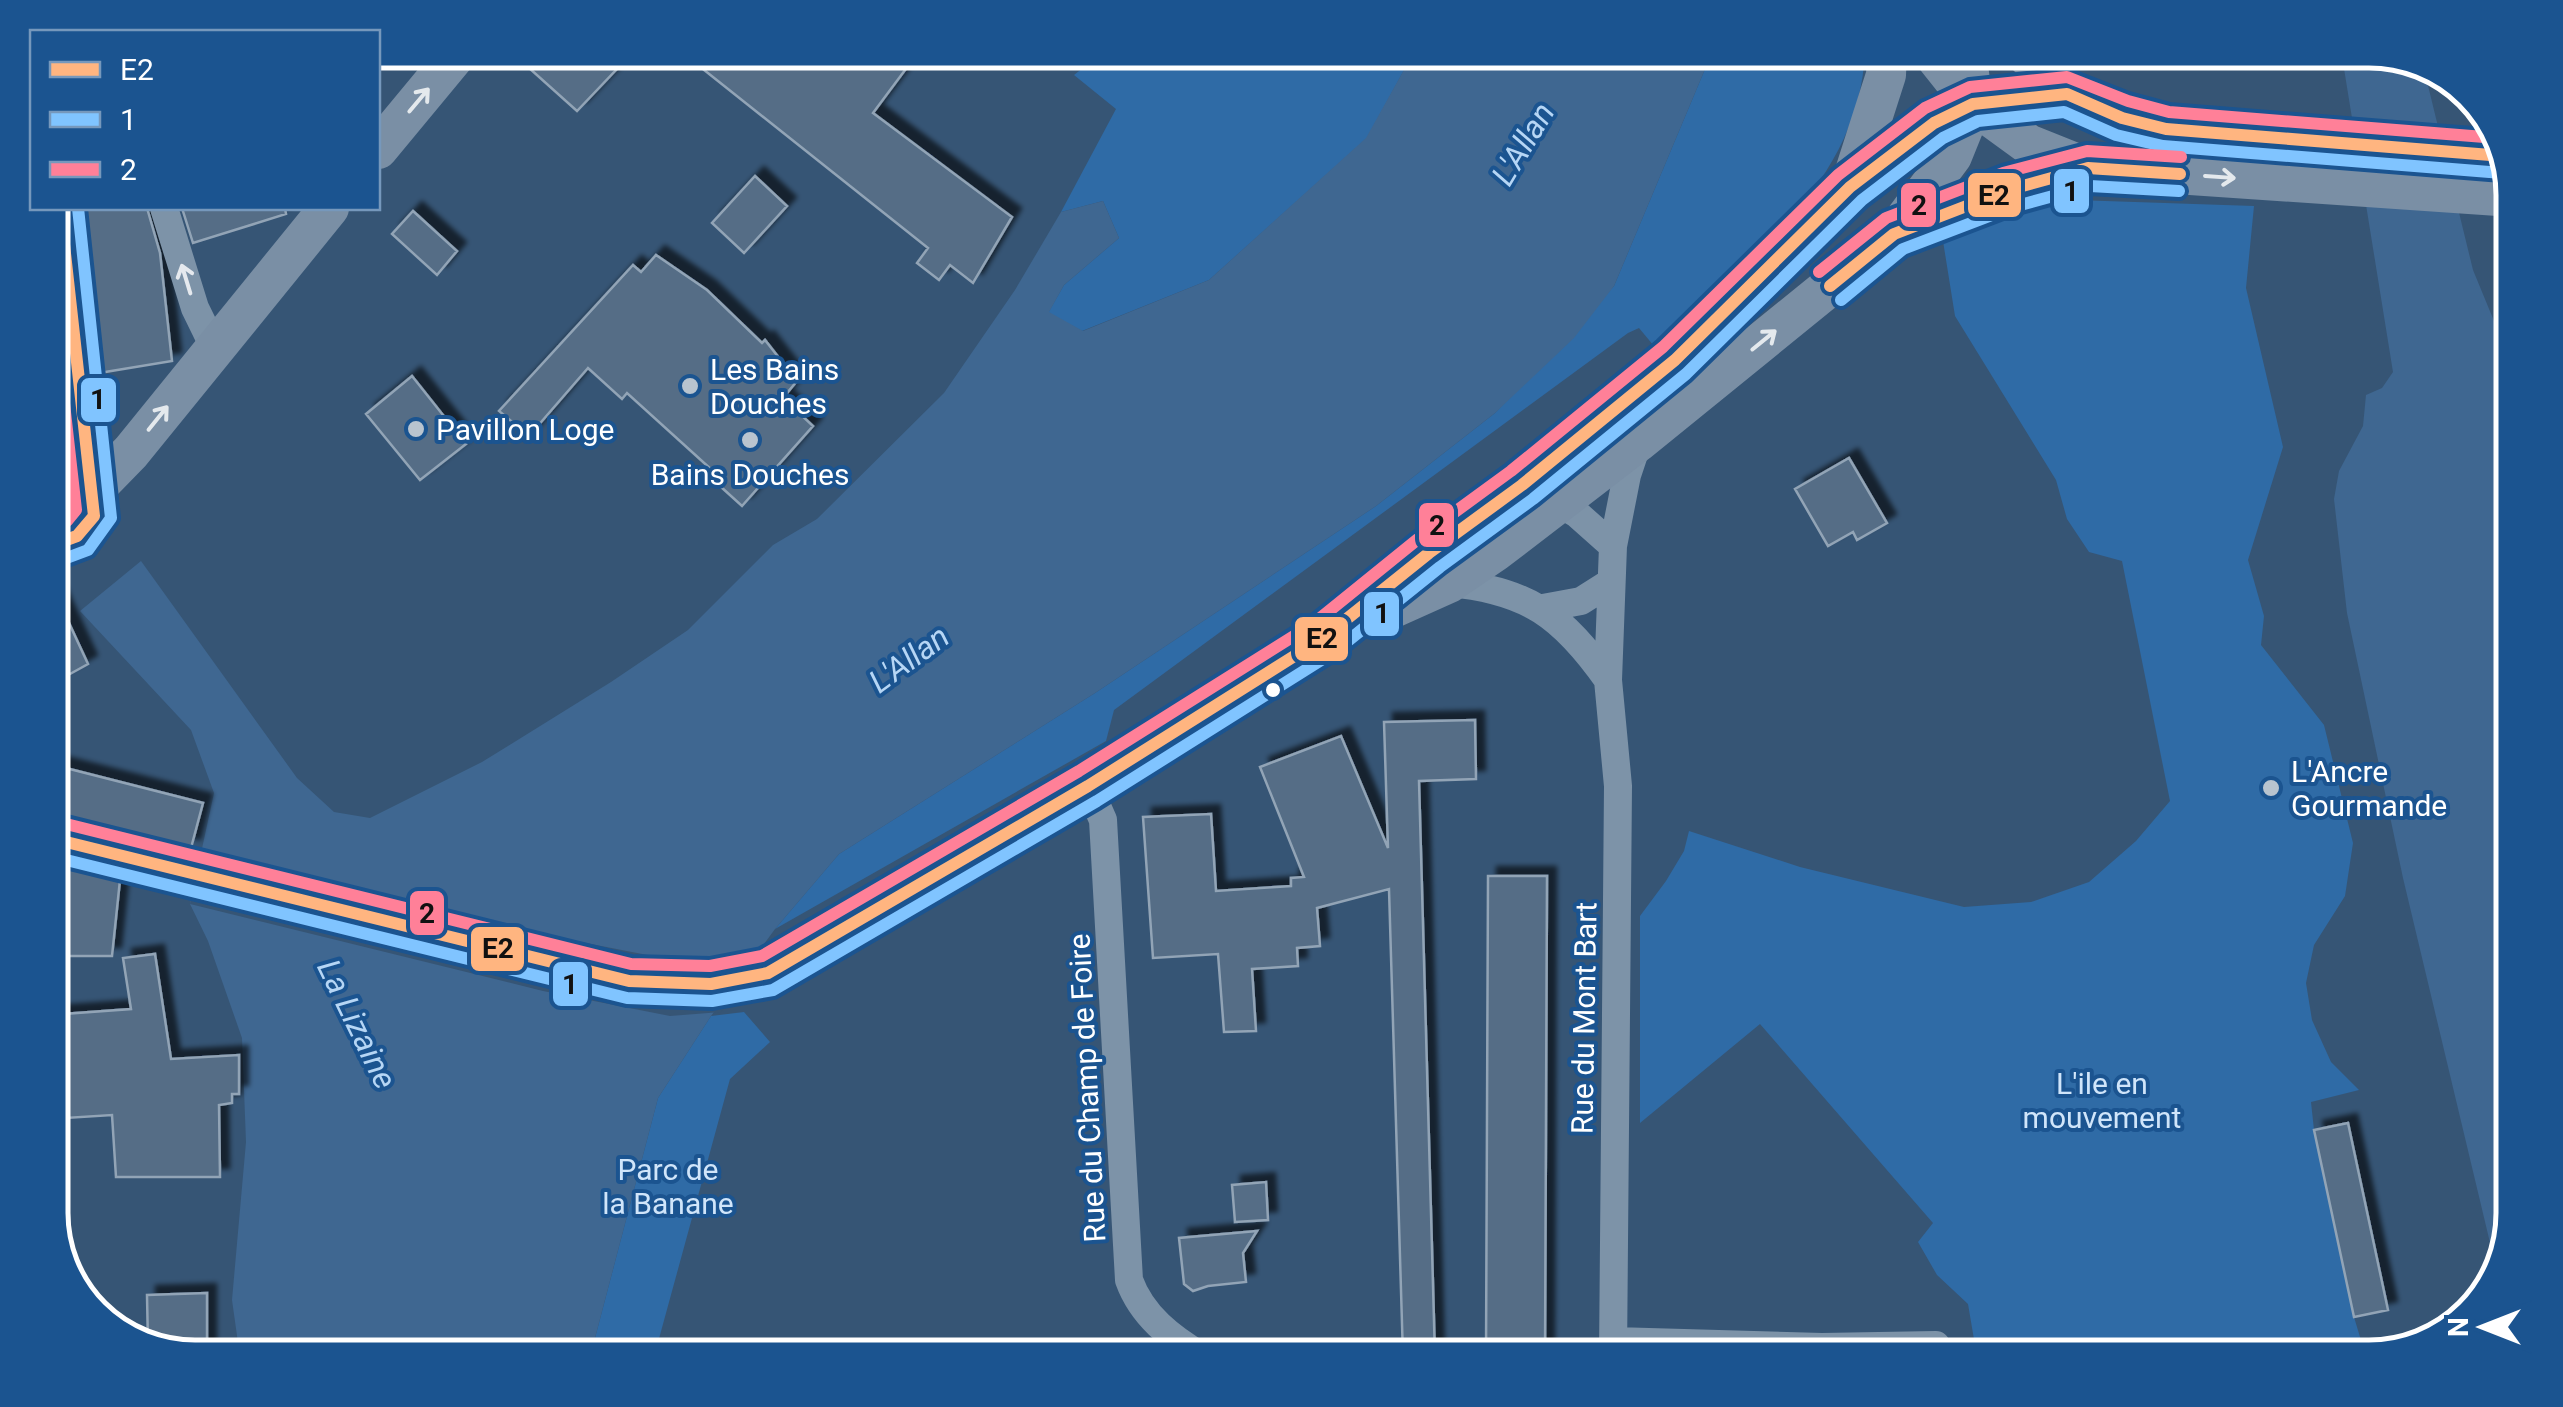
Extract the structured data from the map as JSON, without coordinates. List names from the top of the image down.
{
  "streets": {
    "street": ["Rue du Mont Bart", "Rue du Champ de Foire"]
  },
  "water": ["L'Allan", "La Lizaine"],
  "parks": ["L'ile en mouvement", "Parc de la Banane"],
  "places": [
    "Les Bains Douches",
    "Pavillon Loge",
    "Bains Douches",
    "L'Ancre Gourmande"
  ],
  "lines": ["transit line 2", "transit line E2", "transit line 1"],
  "legend": ["E2", "1", "2"],
  "north": "left"
}
